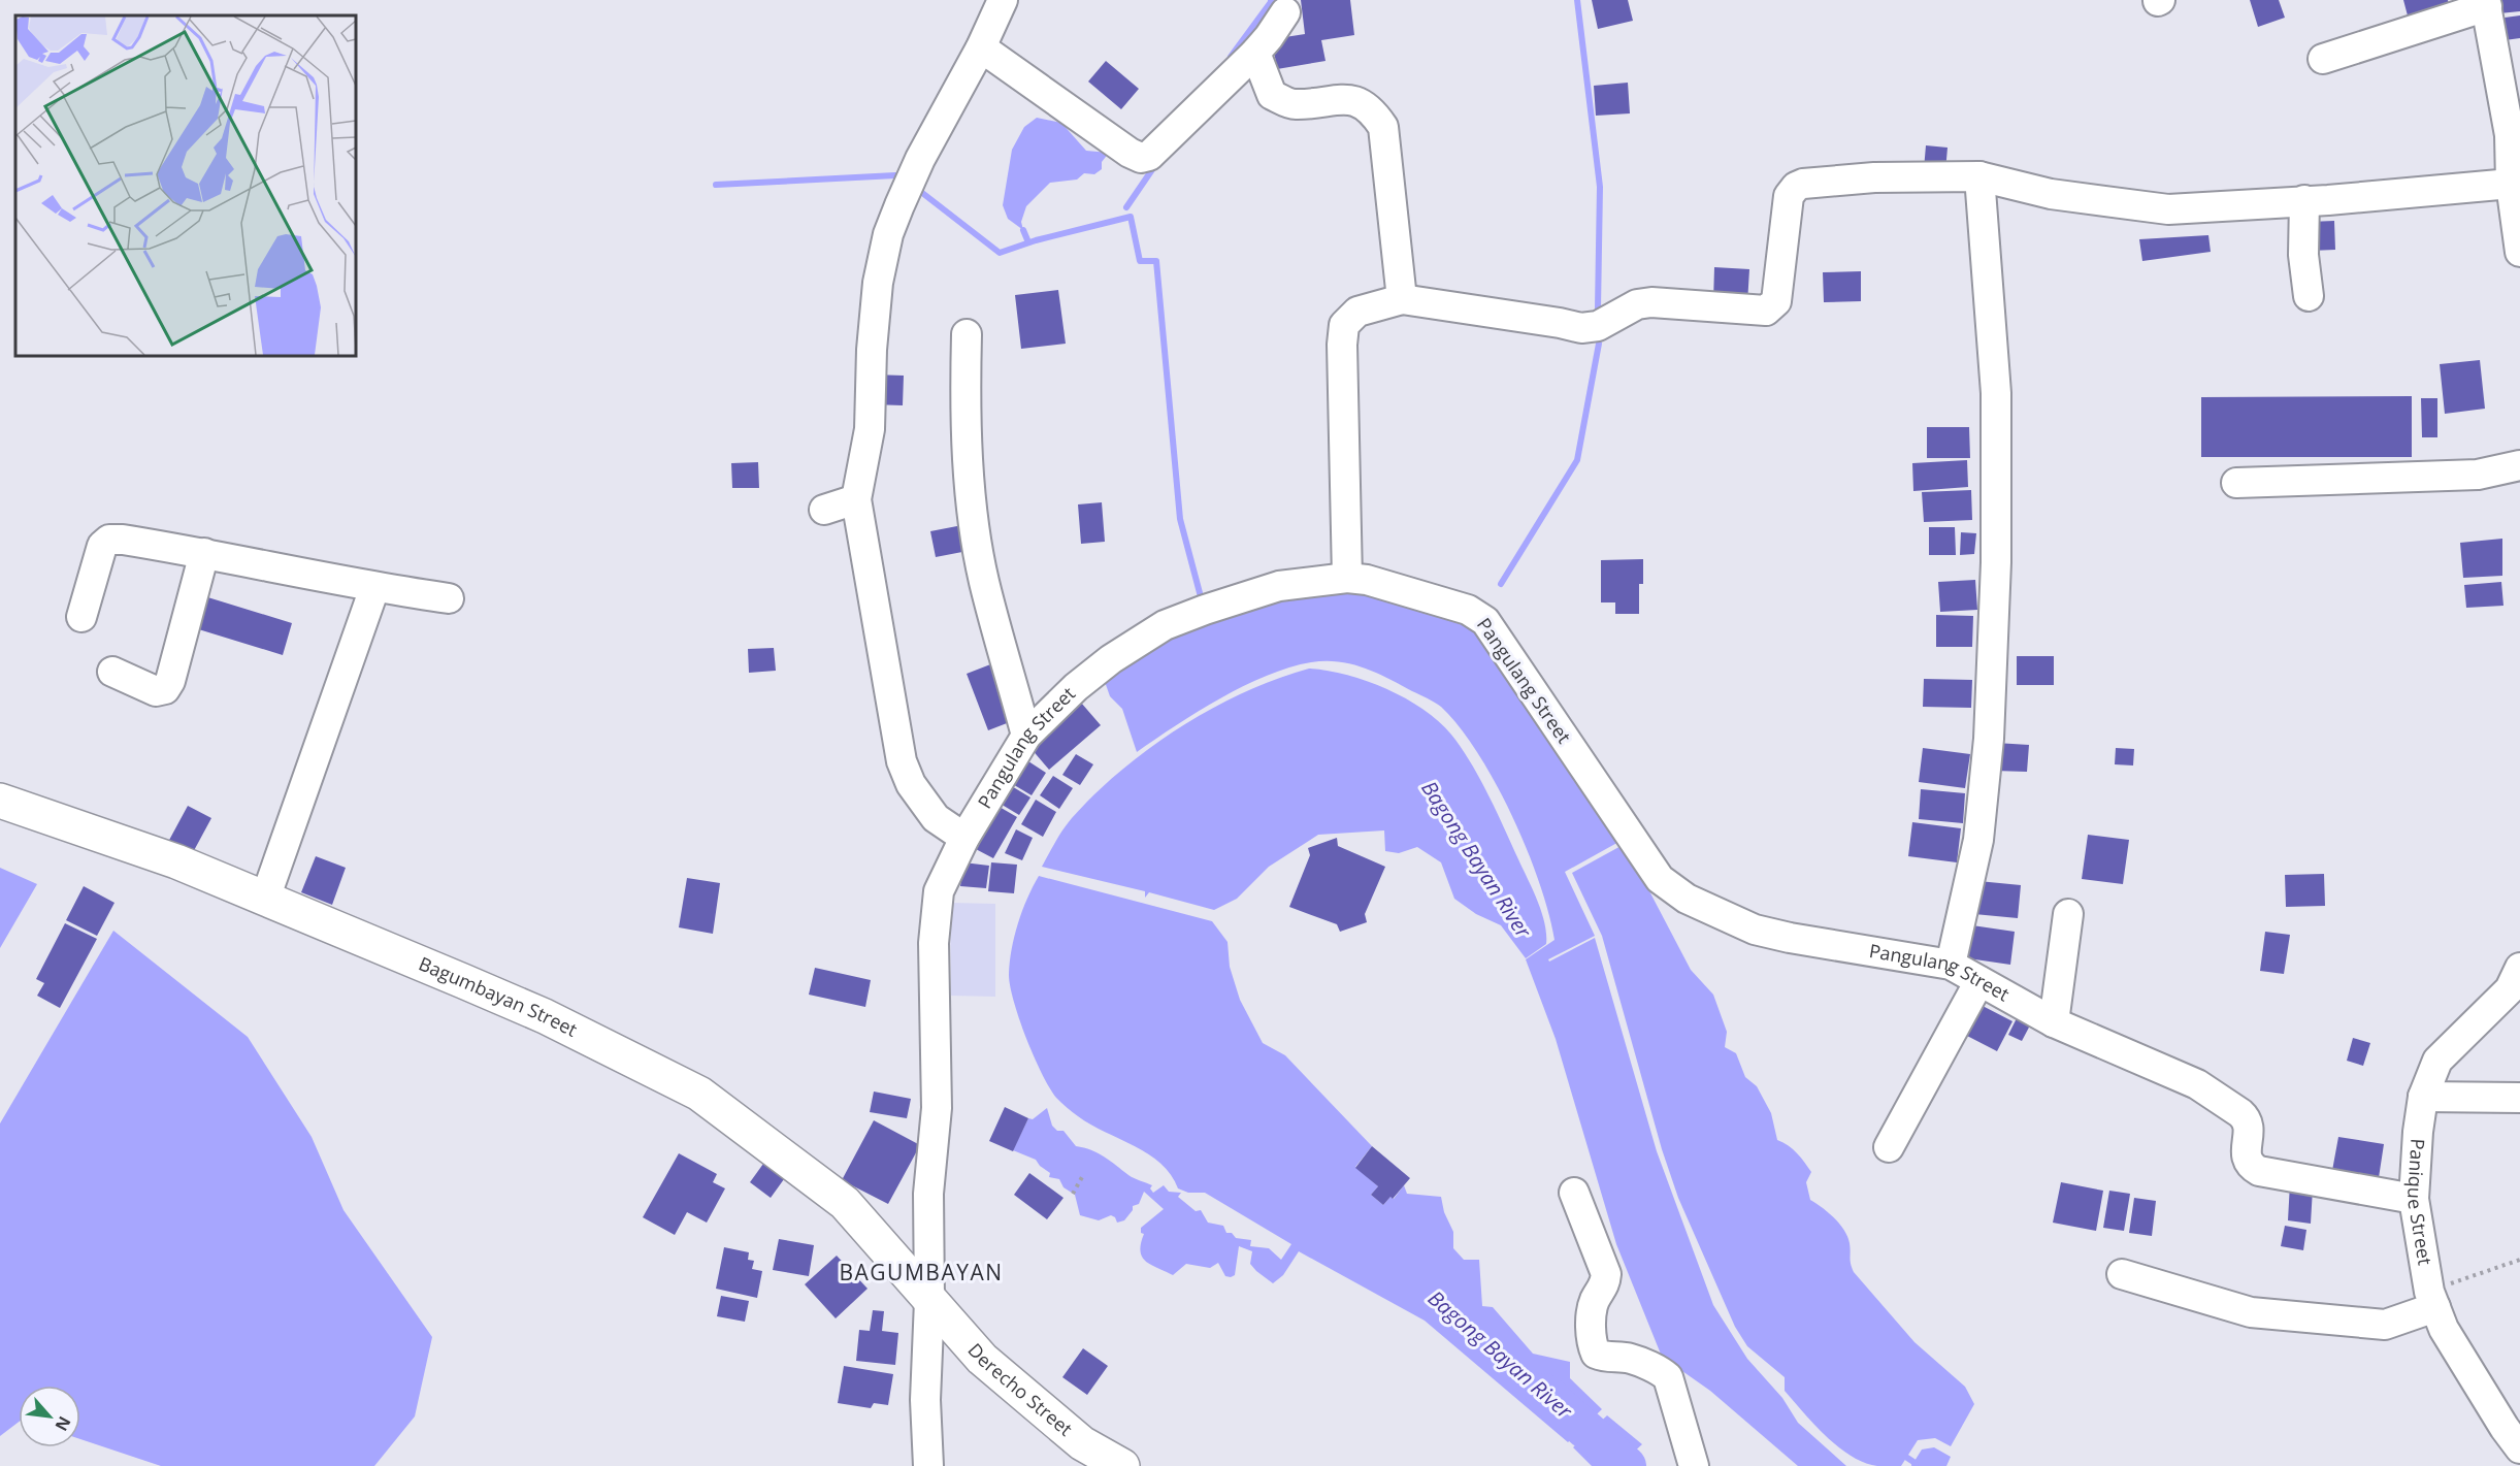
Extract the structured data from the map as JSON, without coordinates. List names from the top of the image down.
{
  "streets": {
    "main road": ["Bagumbayan Street", "Derecho Street"],
    "street": ["Pangulang Street", "Panique Street"]
  },
  "crossings": [
    ["Pangulang Street", "Bagumbayan Street"],
    ["Pangulang Street", "Panique Street"],
    ["Pangulang Street", "Derecho Street"],
    ["Bagumbayan Street", "Derecho Street"]
  ],
  "districts": ["BAGUMBAYAN"],
  "water": ["Bagong Bayan River"],
  "north": "bottom right"
}
